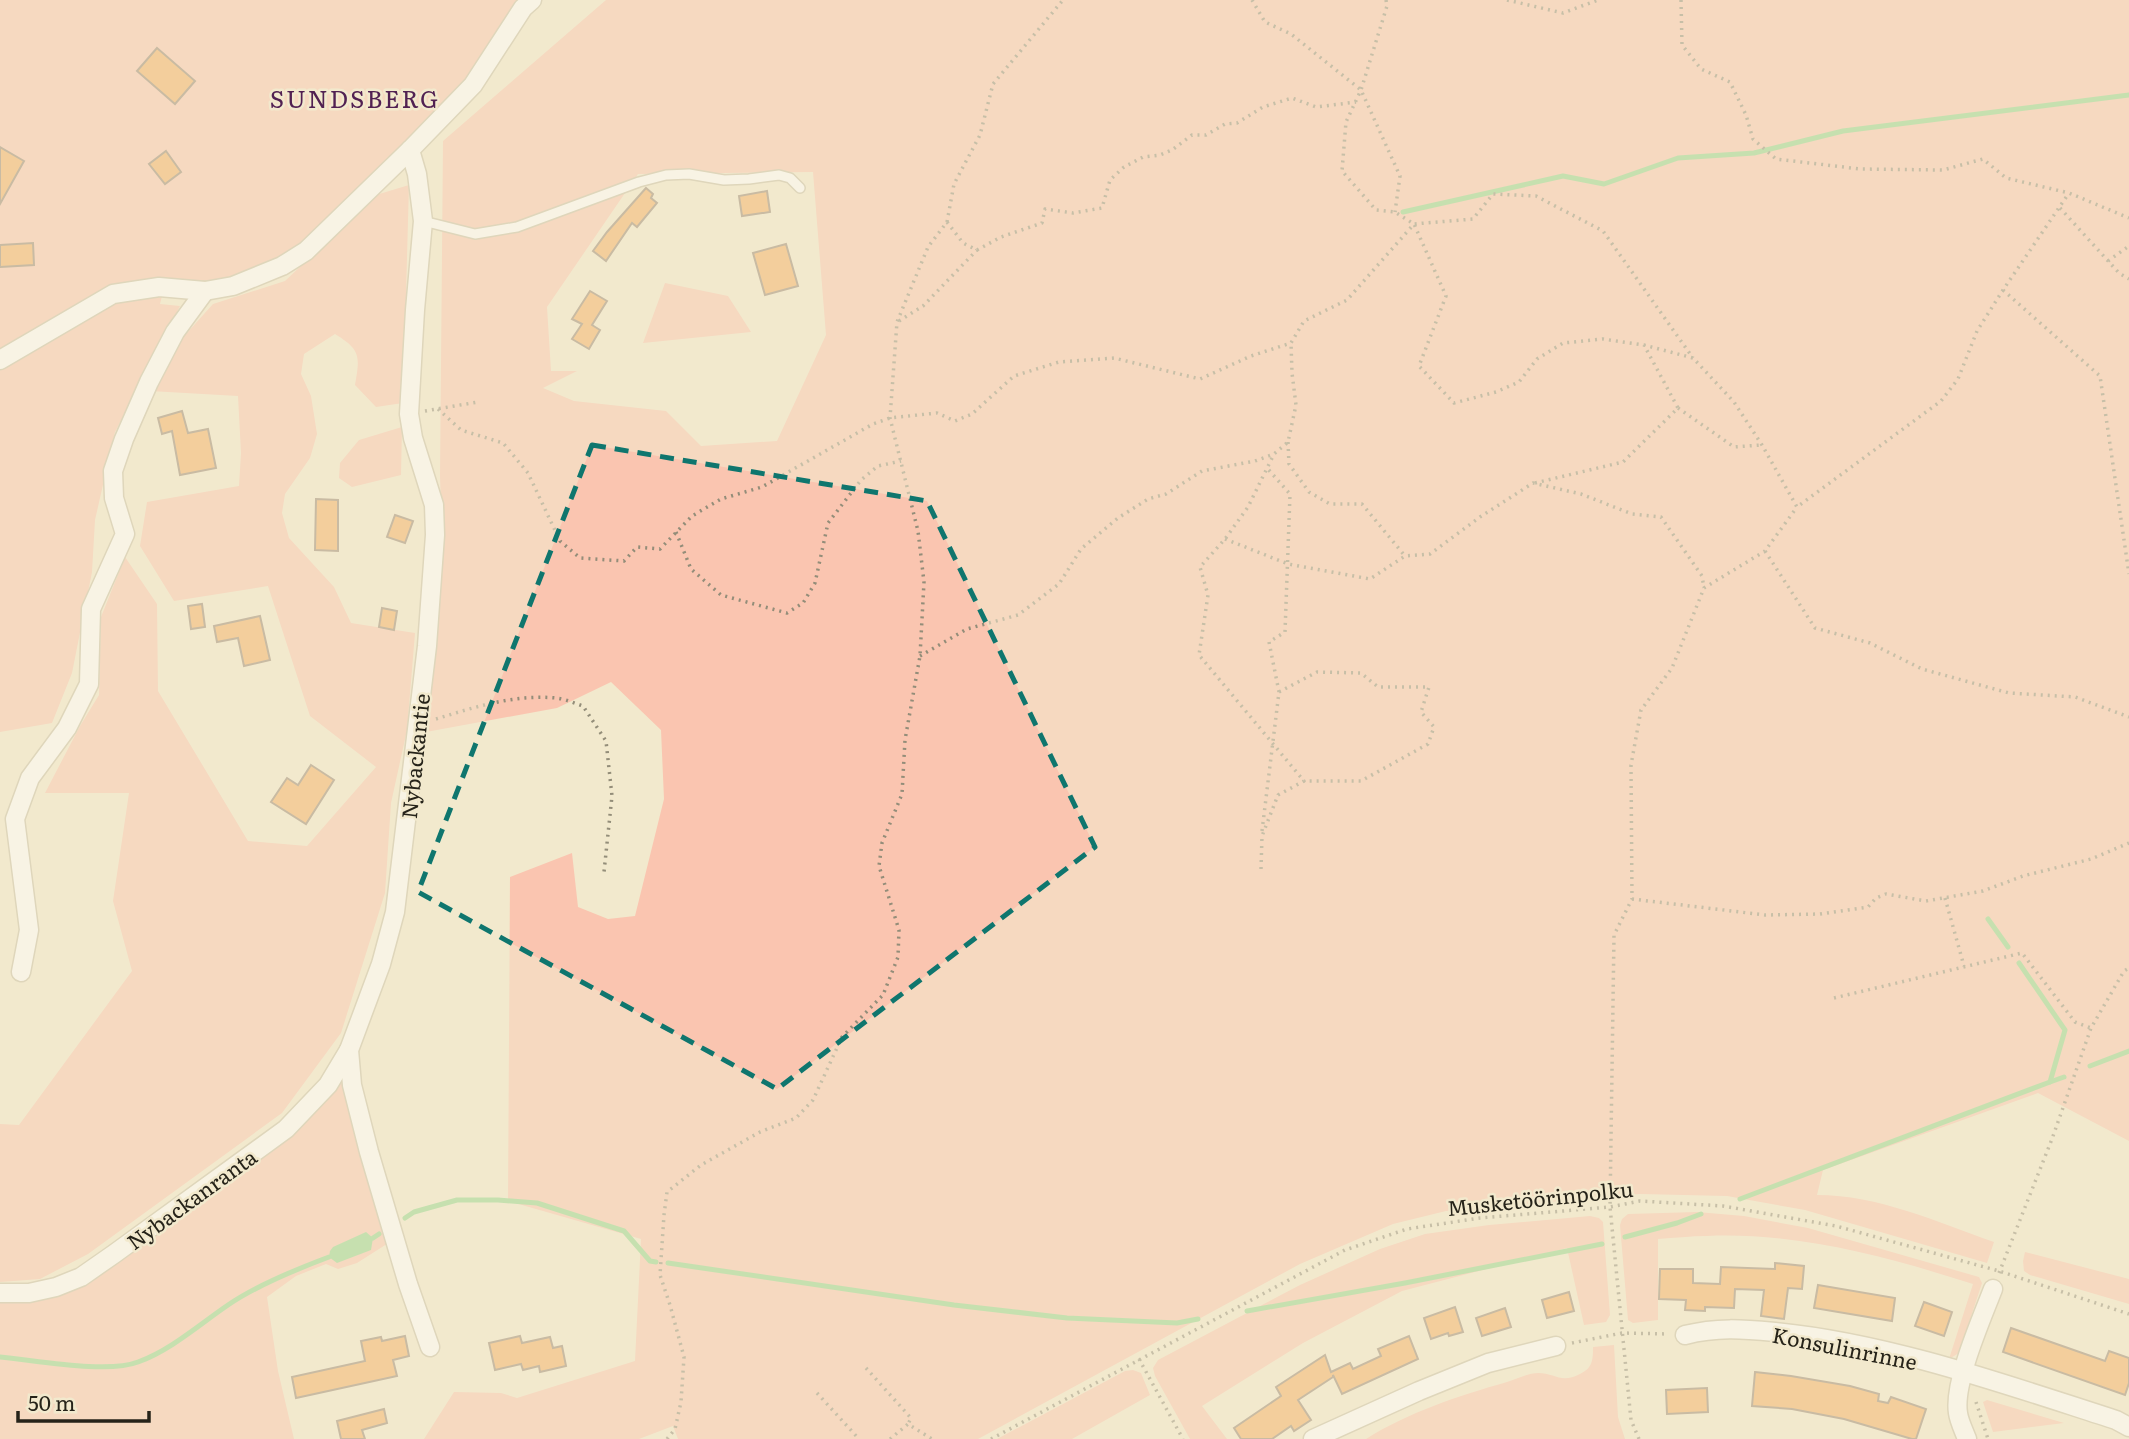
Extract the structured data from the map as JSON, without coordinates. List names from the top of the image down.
{
  "streets": {
    "street": ["Nybackantie", "Nybackanranta", "Konsulinrinne"],
    "path": ["Musketöörinpolku"]
  },
  "crossings": [
    ["Nybackantie", "Nybackanranta"]
  ],
  "districts": ["SUNDSBERG"],
  "scale_bar": "50 m"
}
